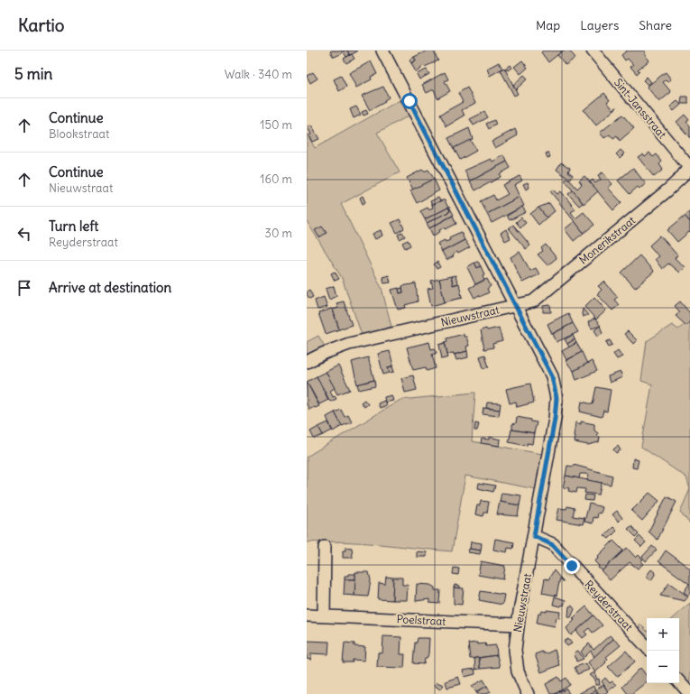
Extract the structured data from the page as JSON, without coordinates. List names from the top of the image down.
{
  "streets": {
    "street": [
      "Sint-Jansstraat",
      "Monerikstraat",
      "Nieuwstraat",
      "Reyderstraat",
      "Poelstraat"
    ]
  },
  "crossings": [
    ["Sint-Jansstraat", "Monerikstraat"],
    ["Monerikstraat", "Nieuwstraat"],
    ["Nieuwstraat", "Reyderstraat"],
    ["Nieuwstraat", "Poelstraat"]
  ],
  "page": {
    "header": "Kartio",
    "nav": ["Map", "Layers", "Share"],
    "heading": ["5 min", "Walk · 340 m"],
    "list": [
      ["Continue", "Blookstraat", "150 m"],
      ["Continue", "Nieuwstraat", "160 m"],
      ["Turn left", "Reyderstraat", "30 m"],
      "Arrive at destination"
    ],
    "map_buttons": ["+", "−"]
  }
}
